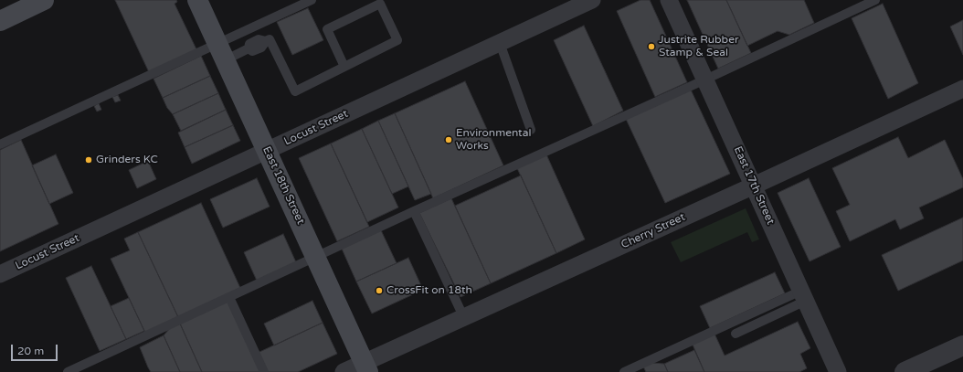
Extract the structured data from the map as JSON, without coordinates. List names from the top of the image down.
{
  "streets": {
    "main road": ["East 18th Street"],
    "street": ["Locust Street", "East 17th Street", "Cherry Street"]
  },
  "crossings": [
    ["Locust Street", "East 18th Street"],
    ["East 18th Street", "Cherry Street"],
    ["East 17th Street", "Cherry Street"]
  ],
  "places": [
    "Justrite Rubber Stamp & Seal",
    "Environmental Works",
    "Grinders KC",
    "CrossFit on 18th"
  ],
  "scale_bar": "20 m"
}
